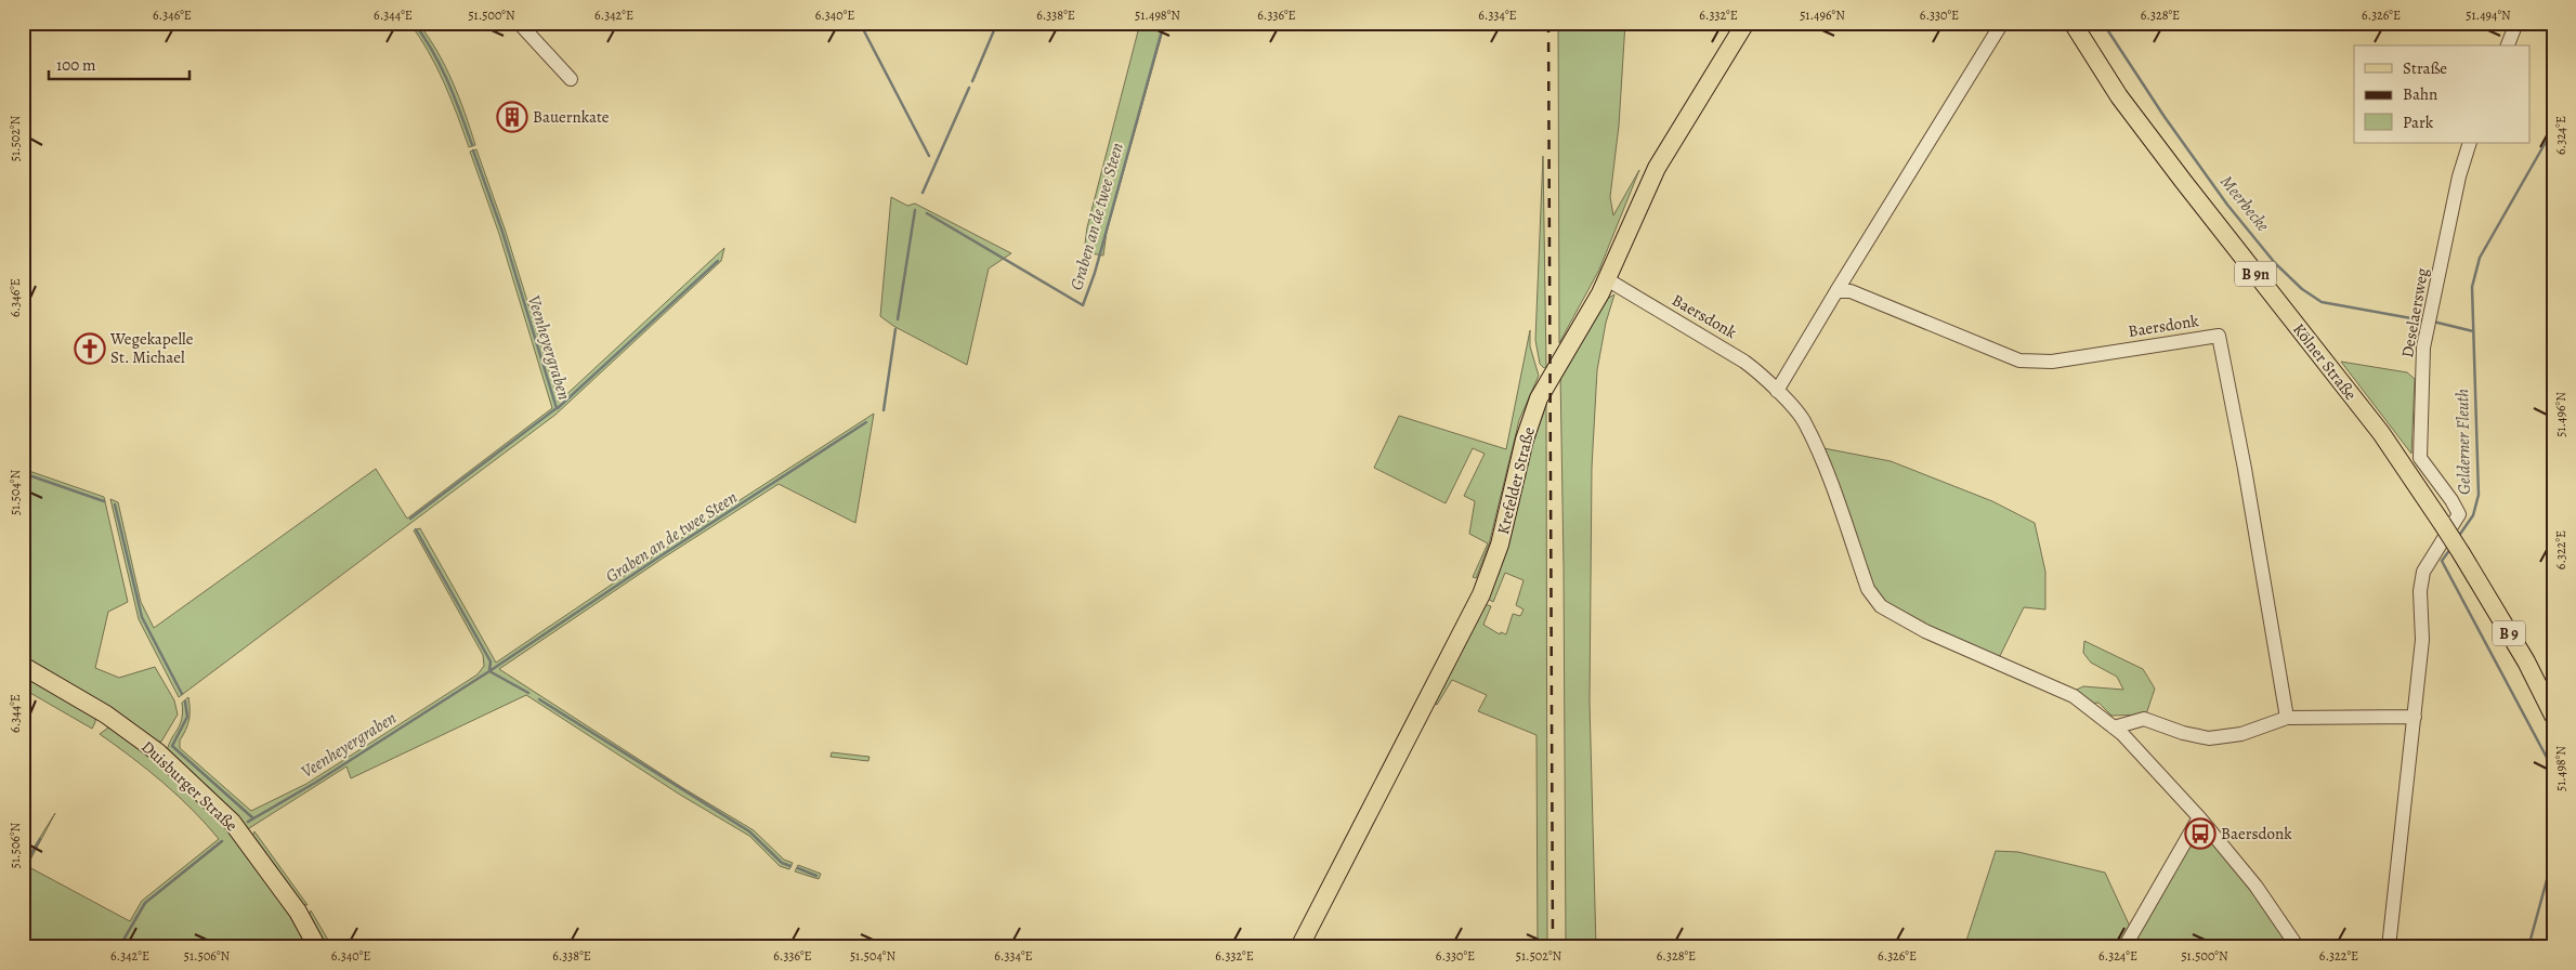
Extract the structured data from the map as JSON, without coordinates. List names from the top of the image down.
{
  "streets": {
    "main road": [
      "B 9n",
      "Kölner Straße",
      "Krefelder Straße",
      "B 9",
      "Duisburger Straße"
    ],
    "street": ["Deselaersweg", "Baersdonk"]
  },
  "crossings": [
    ["Baersdonk", "Krefelder Straße"]
  ],
  "water": [
    "Meerbecke",
    "Graben an de twee Steen",
    "Veenheyergraben",
    "Gelderner Fleuth"
  ],
  "places": {
    "building": ["Bauernkate"],
    "church": ["Wegekapelle St. Michael"],
    "bus stop": ["Baersdonk"]
  },
  "legend": ["Straße", "Bahn", "Park"],
  "scale_bar": "100 m",
  "coordinates": [
    "6.346°E",
    "6.344°E",
    "51.500°N",
    "6.342°E",
    "6.340°E",
    "6.338°E",
    "51.498°N",
    "6.336°E",
    "6.334°E",
    "6.332°E",
    "51.496°N",
    "6.330°E",
    "6.328°E",
    "6.326°E",
    "51.494°N",
    "6.324°E",
    "51.502°N",
    "51.504°N",
    "6.322°E",
    "51.506°N"
  ]
}
